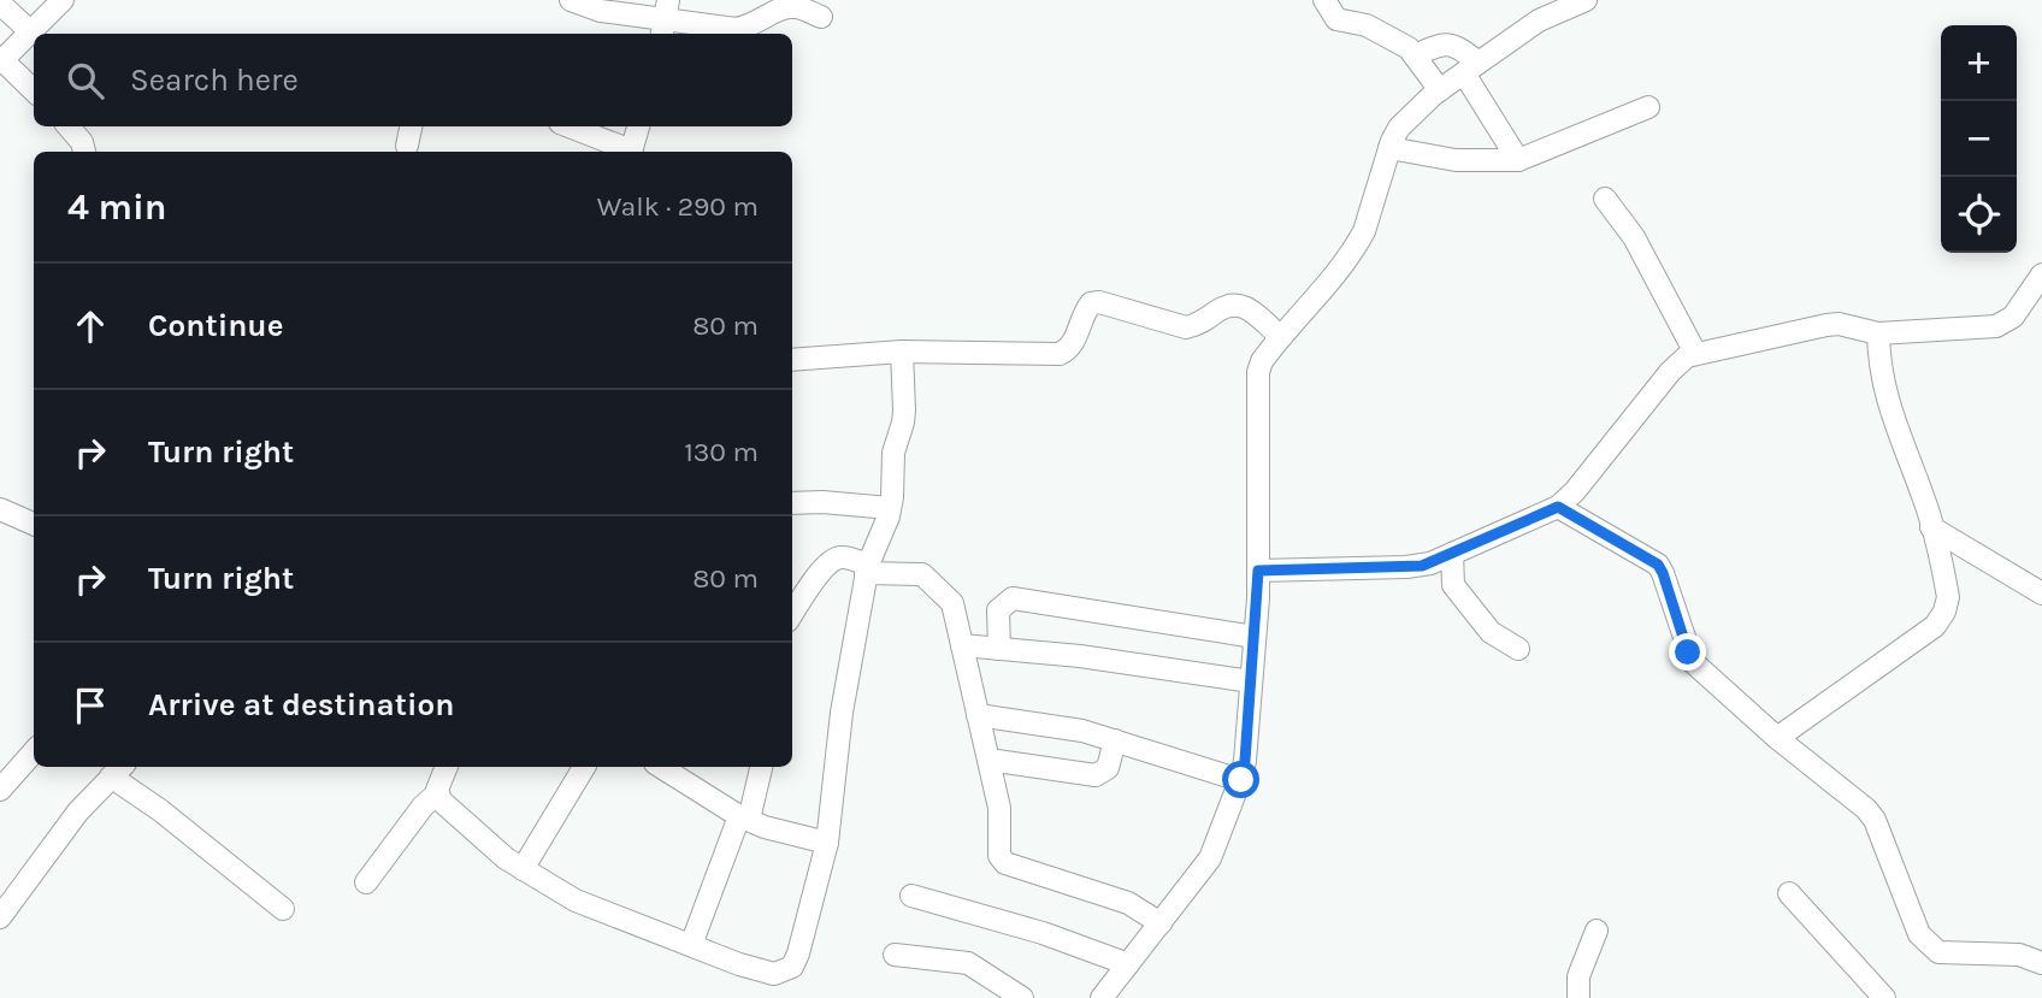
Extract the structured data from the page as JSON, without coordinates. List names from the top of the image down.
{
  "page": {
    "map_buttons": ["+", "−"],
    "search": "Search here",
    "heading": ["4 min", "Walk · 290 m"],
    "list": [
      ["Continue", "80 m"],
      ["Turn right", "130 m"],
      ["Turn right", "80 m"],
      "Arrive at destination"
    ]
  }
}
